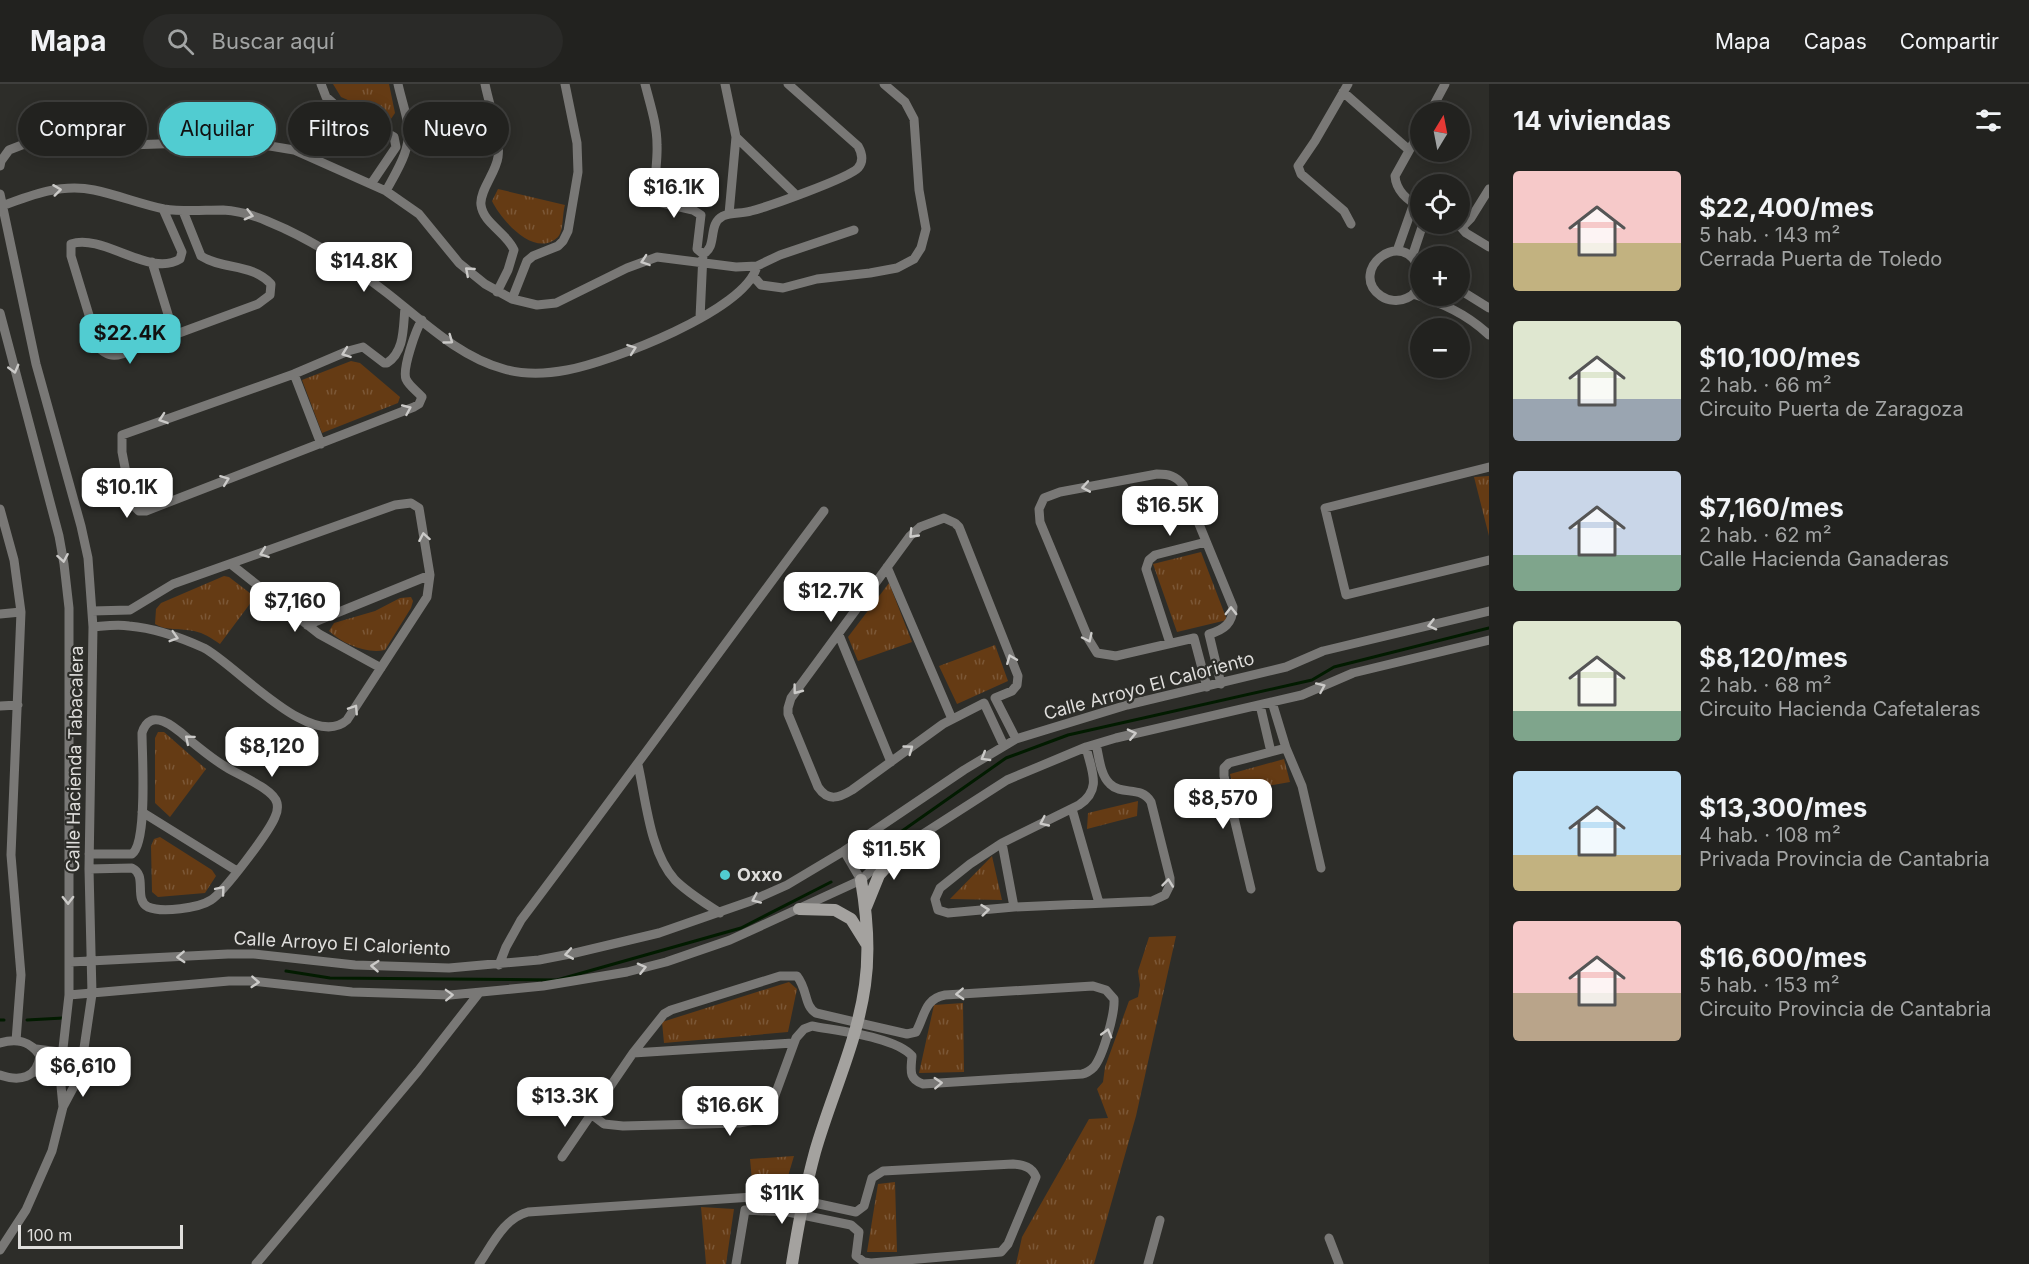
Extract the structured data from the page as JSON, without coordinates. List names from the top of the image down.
{
  "streets": {
    "street": ["Calle Arroyo El Caloriento", "Calle Hacienda Tabacalera"]
  },
  "crossings": [
    ["Calle Arroyo El Caloriento", "Calle Hacienda Tabacalera"]
  ],
  "places": ["Oxxo"],
  "scale_bar": "100 m",
  "north": "top",
  "page": {
    "header": "Mapa",
    "search": "Buscar aquí",
    "nav": ["Mapa", "Capas", "Compartir"],
    "heading": "14 viviendas",
    "map_buttons": ["+", "−"],
    "chip": [
      "Comprar",
      "Alquilar",
      "Filtros",
      "Nuevo"
    ],
    "list": [
      {
        "name": "$22,400/mes",
        "note": "5 hab. · 143 m² · Cerrada Puerta de Toledo"
      },
      {
        "name": "$10,100/mes",
        "note": "2 hab. · 66 m² · Circuito Puerta de Zaragoza"
      },
      {
        "name": "$7,160/mes",
        "note": "2 hab. · 62 m² · Calle Hacienda Ganaderas"
      },
      {
        "name": "$8,120/mes",
        "note": "2 hab. · 68 m² · Circuito Hacienda Cafetaleras"
      },
      {
        "name": "$13,300/mes",
        "note": "4 hab. · 108 m² · Privada Provincia de Cantabria"
      },
      {
        "name": "$16,600/mes",
        "note": "5 hab. · 153 m² · Circuito Provincia de Cantabria"
      }
    ],
    "price": [
      "$16.1K",
      "$14.8K",
      "$22.4K",
      "$10.1K",
      "$16.5K",
      "$12.7K",
      "$7,160",
      "$8,120",
      "$8,570",
      "$11.5K",
      "$6,610",
      "$13.3K",
      "$16.6K",
      "$11K"
    ],
    "scale": "100 m"
  }
}
